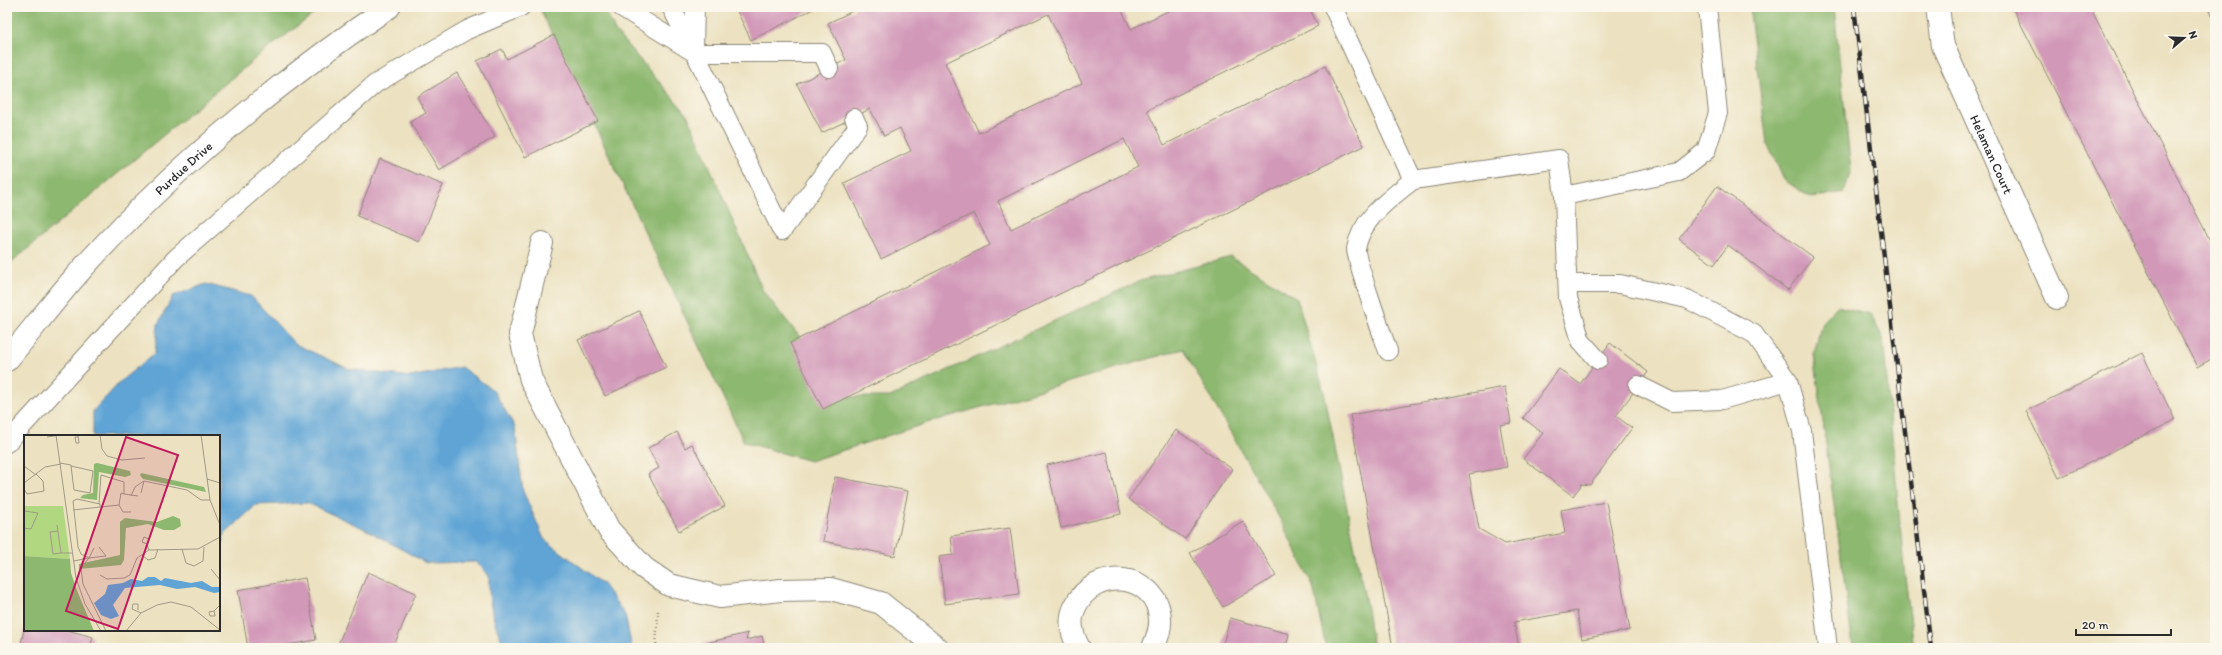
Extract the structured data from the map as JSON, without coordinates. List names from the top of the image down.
{
  "streets": {
    "street": ["Helaman Court", "Purdue Drive"]
  },
  "scale_bar": "20 m",
  "north": "right"
}
